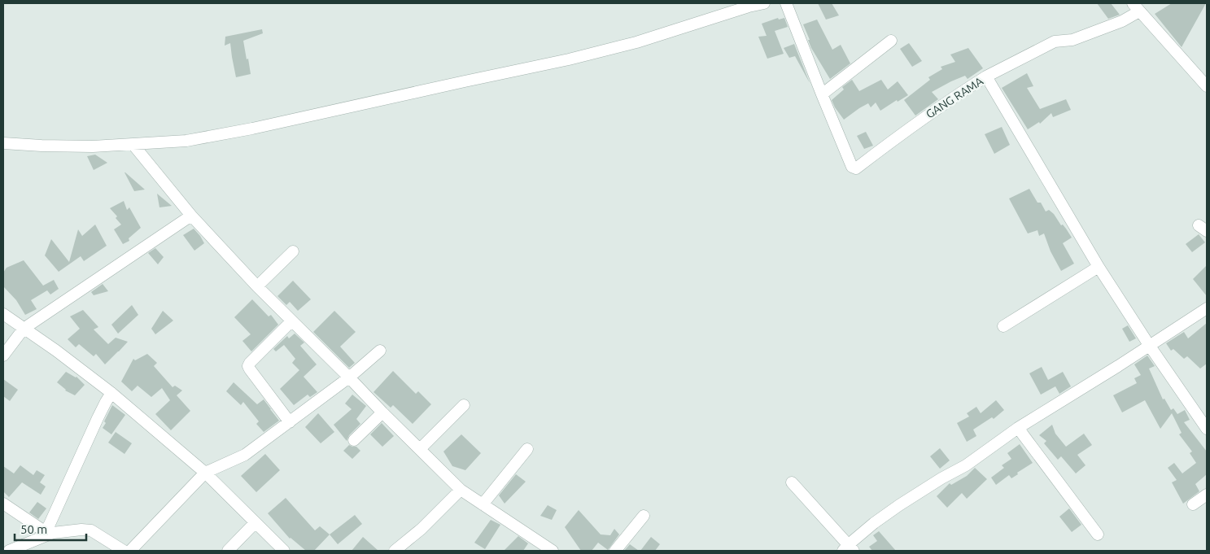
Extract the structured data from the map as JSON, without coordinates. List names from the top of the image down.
{
  "streets": {
    "street": ["GANG RAMA"]
  },
  "scale_bar": "50 m"
}
